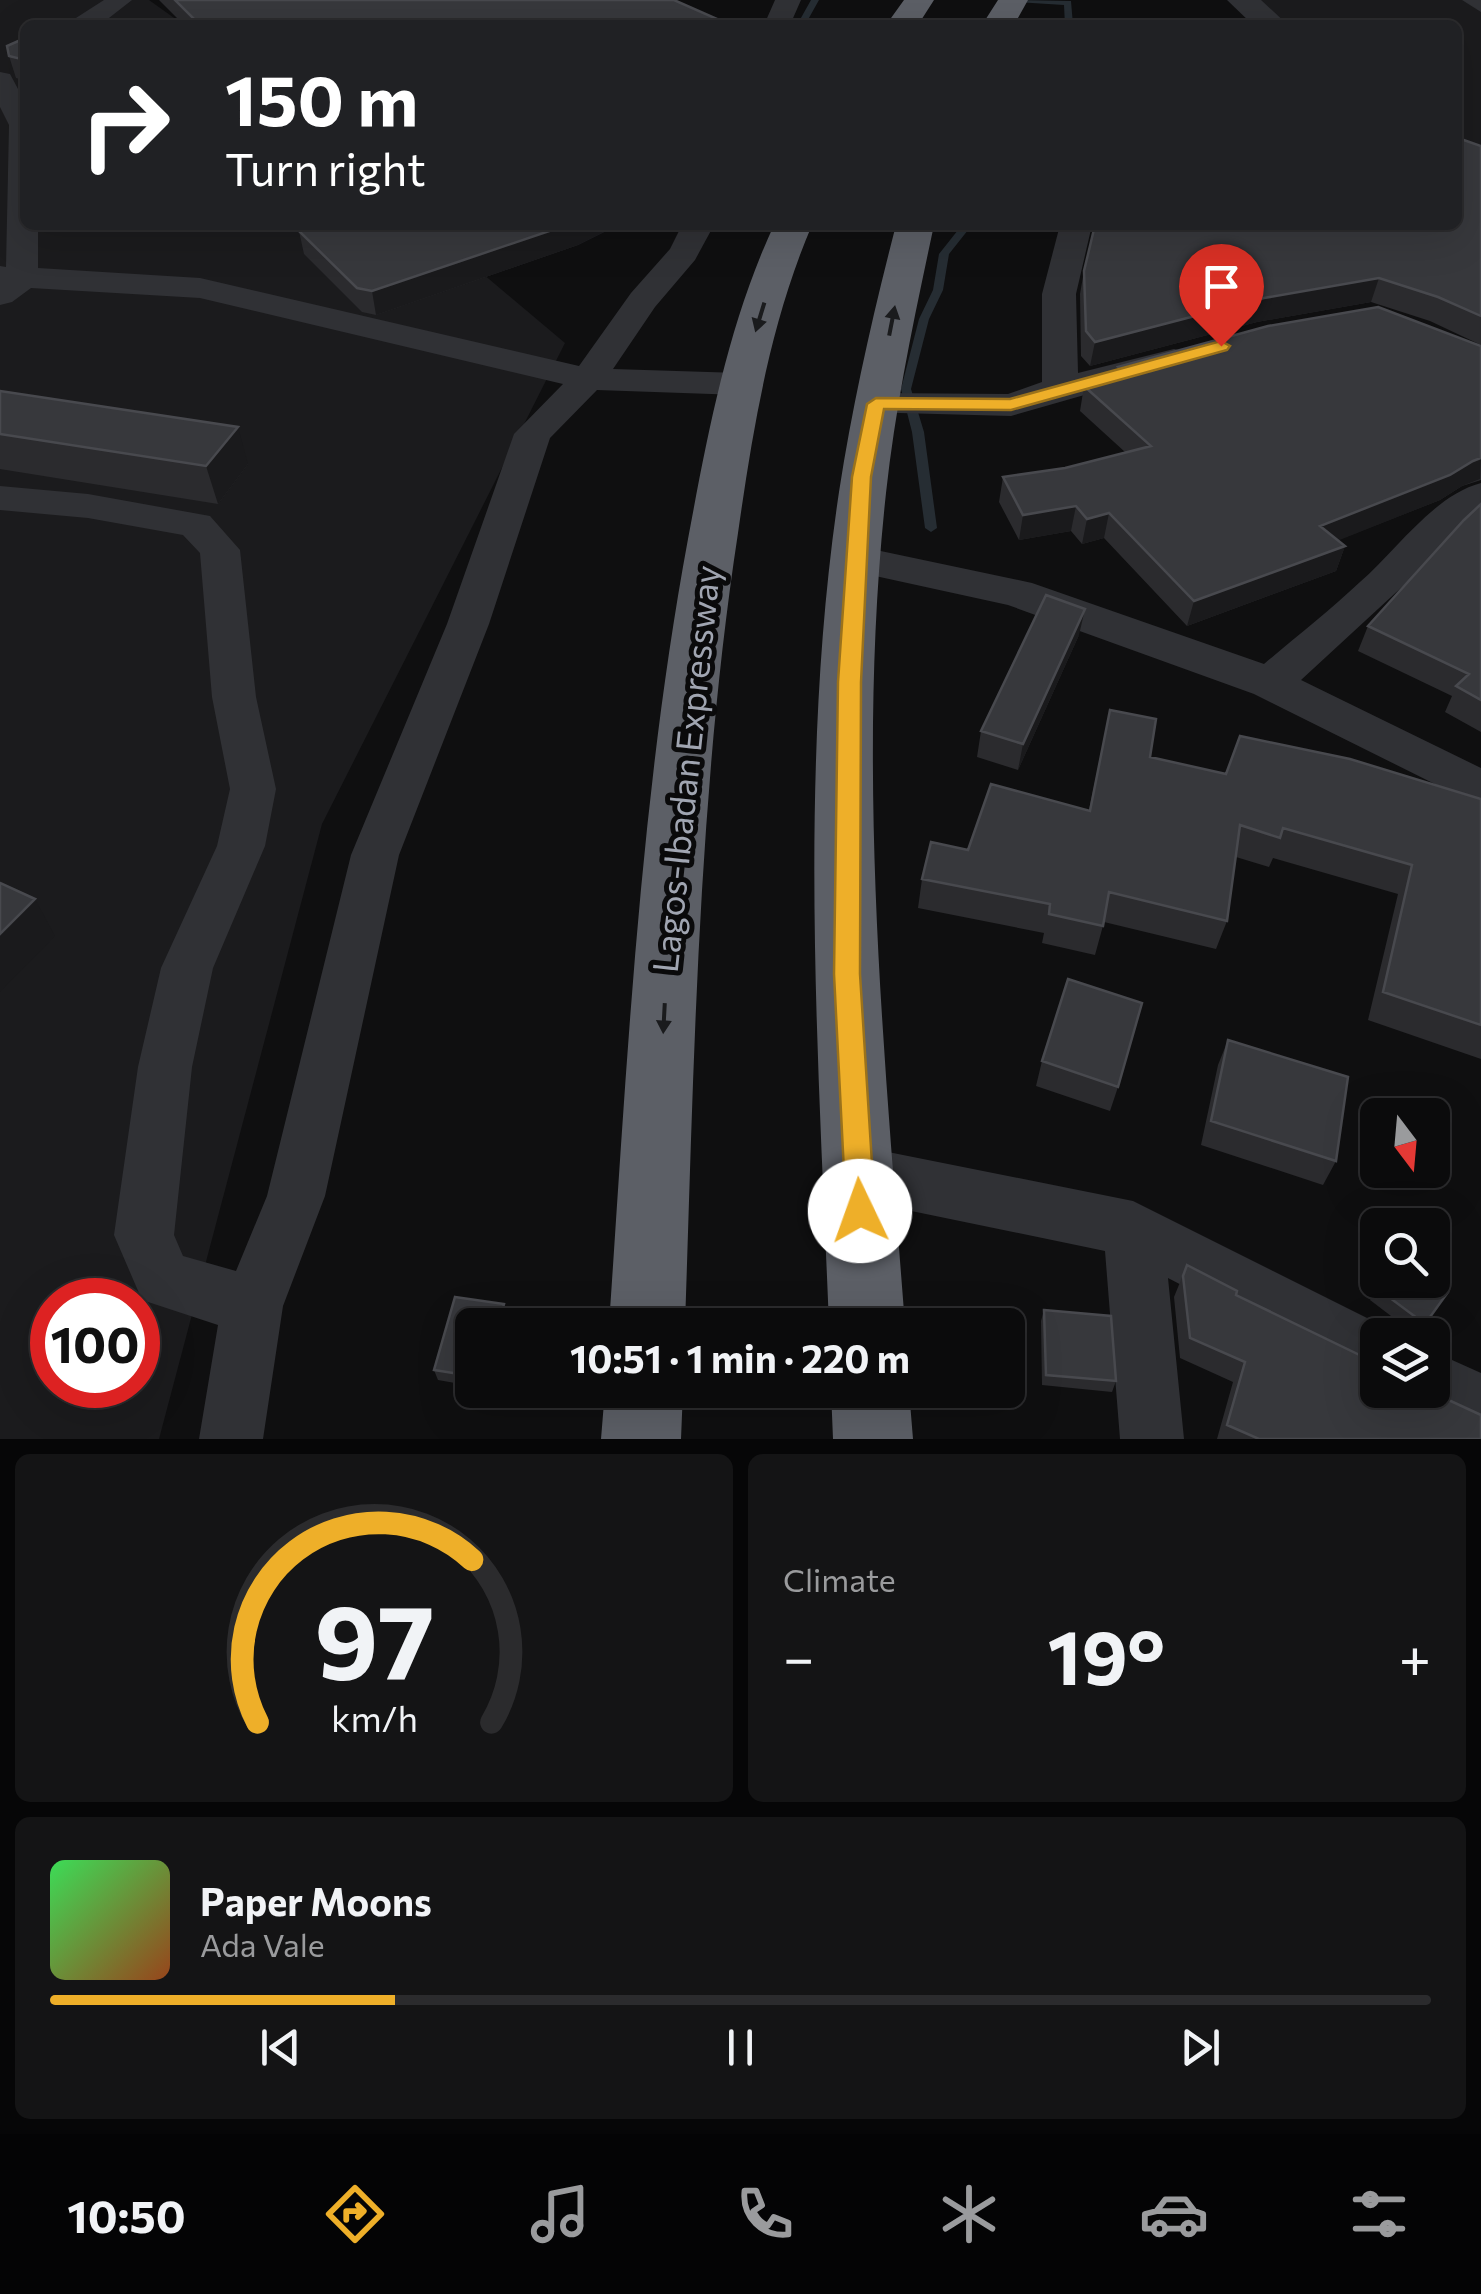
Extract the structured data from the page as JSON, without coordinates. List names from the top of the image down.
{
  "streets": {
    "highway": ["Lagos-Ibadan Expressway"]
  },
  "north": "bottom",
  "page": {
    "turn": ["150 m", "Turn right"],
    "limit": "100",
    "trip": "10:51 · 1 min · 220 m",
    "tile": "Climate",
    "heat": ["−", "19°", "+"],
    "song": ["Paper Moons", "Ada Vale"],
    "tabs": "10:50",
    "gauge": ["97", "km/h"]
  }
}
